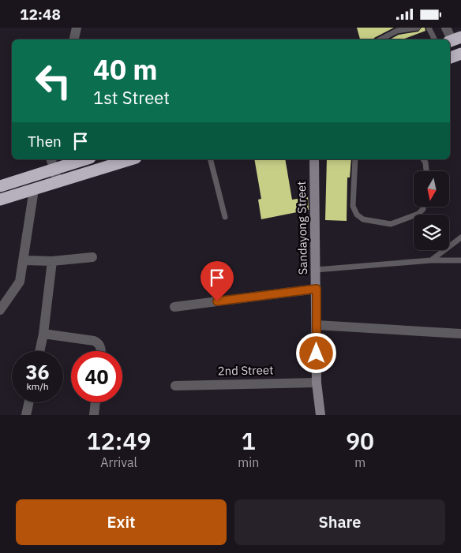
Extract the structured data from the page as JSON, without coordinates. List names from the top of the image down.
{
  "streets": {
    "street": ["Sandayong Street", "2nd Street"]
  },
  "crossings": [
    ["Sandayong Street", "2nd Street"]
  ],
  "north": "bottom",
  "page": {
    "status": "12:48",
    "turn": ["40 m", "1st Street"],
    "then": "Then",
    "speed": "36 km/h",
    "limit": "40",
    "eta": [
      "12:49",
      "Arrival",
      "1",
      "min",
      "90",
      "m"
    ],
    "buttons": ["Exit", "Share"]
  }
}
